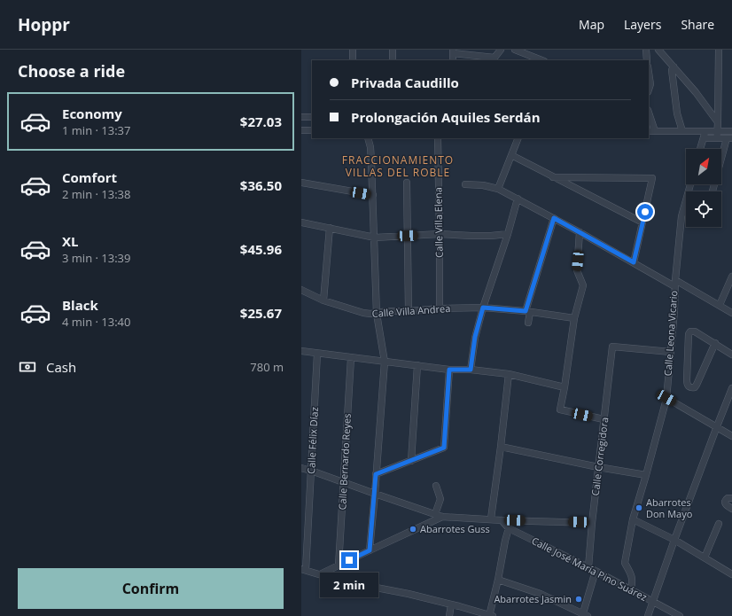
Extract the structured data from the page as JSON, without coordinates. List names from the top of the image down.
{
  "streets": {
    "street": [
      "Calle Villa Elena",
      "Calle Villa Andrea",
      "Calle Leona Vicario",
      "Calle Félix Díaz",
      "Calle Corregidora",
      "Calle Bernardo Reyes",
      "Calle José María Pino Suárez"
    ]
  },
  "crossings": [
    ["Calle Villa Elena", "Calle Villa Andrea"],
    ["Calle Leona Vicario", "Calle Corregidora"],
    ["Calle Leona Vicario", "Calle José María Pino Suárez"],
    ["Calle Corregidora", "Calle José María Pino Suárez"]
  ],
  "districts": ["FRACCIONAMIENTO VILLAS DEL ROBLE"],
  "places": ["Abarrotes Don Mayo", "Abarrotes Guss", "Abarrotes Jasmin"],
  "north": "top right",
  "page": {
    "header": "Hoppr",
    "nav": ["Map", "Layers", "Share"],
    "heading": "Choose a ride",
    "banner": ["Privada Caudillo", "Prolongación Aquiles Serdán"],
    "list": [
      {
        "name": "Economy",
        "note": "1 min · 13:37",
        "value": "$27.03"
      },
      {
        "name": "Comfort",
        "note": "2 min · 13:38",
        "value": "$36.50"
      },
      {
        "name": "XL",
        "note": "3 min · 13:39",
        "value": "$45.96"
      },
      {
        "name": "Black",
        "note": "4 min · 13:40",
        "value": "$25.67"
      }
    ],
    "pay": ["Cash", "780 m"],
    "buttons": "Confirm",
    "bubble": "2 min"
  }
}
